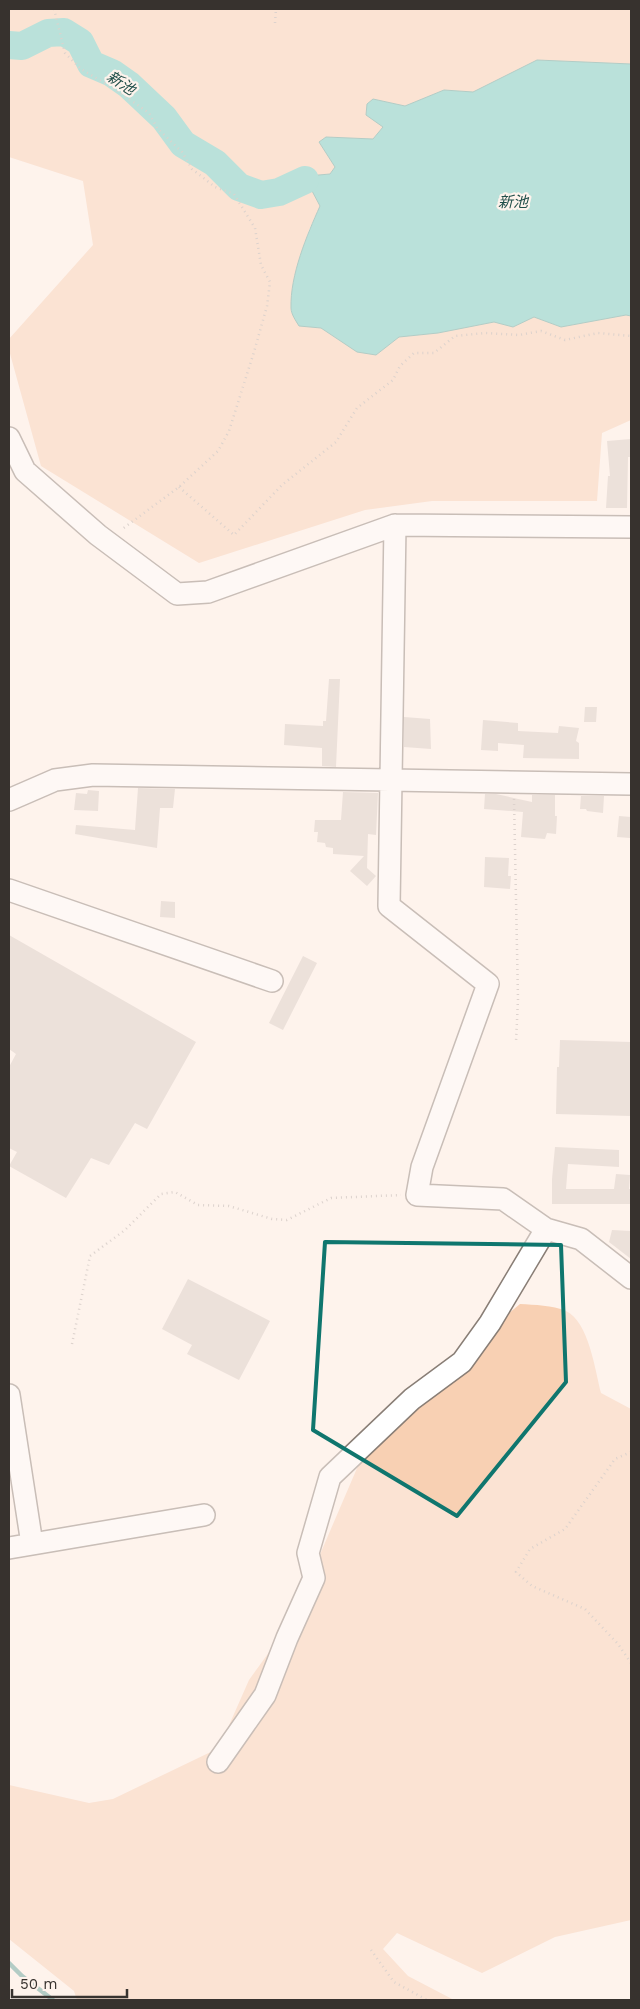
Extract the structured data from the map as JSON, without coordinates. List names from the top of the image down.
{
  "water": ["新池"],
  "scale_bar": "50 m"
}
